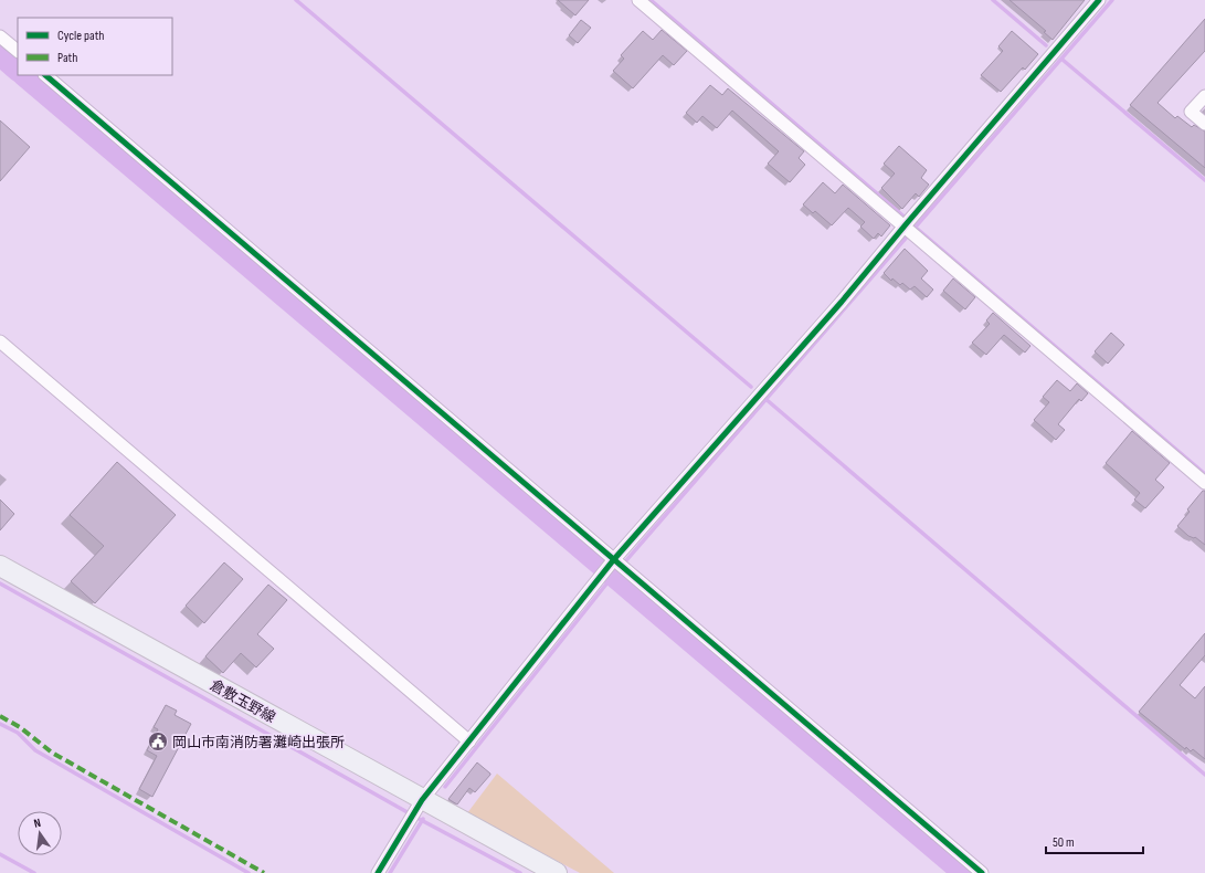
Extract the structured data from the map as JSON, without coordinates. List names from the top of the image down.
{
  "streets": {
    "main road": ["倉敷玉野線"]
  },
  "places": {
    "public building": ["岡山市南消防署灘崎出張所"]
  },
  "legend": ["Cycle path", "Path"],
  "scale_bar": "50 m",
  "north": "top"
}
